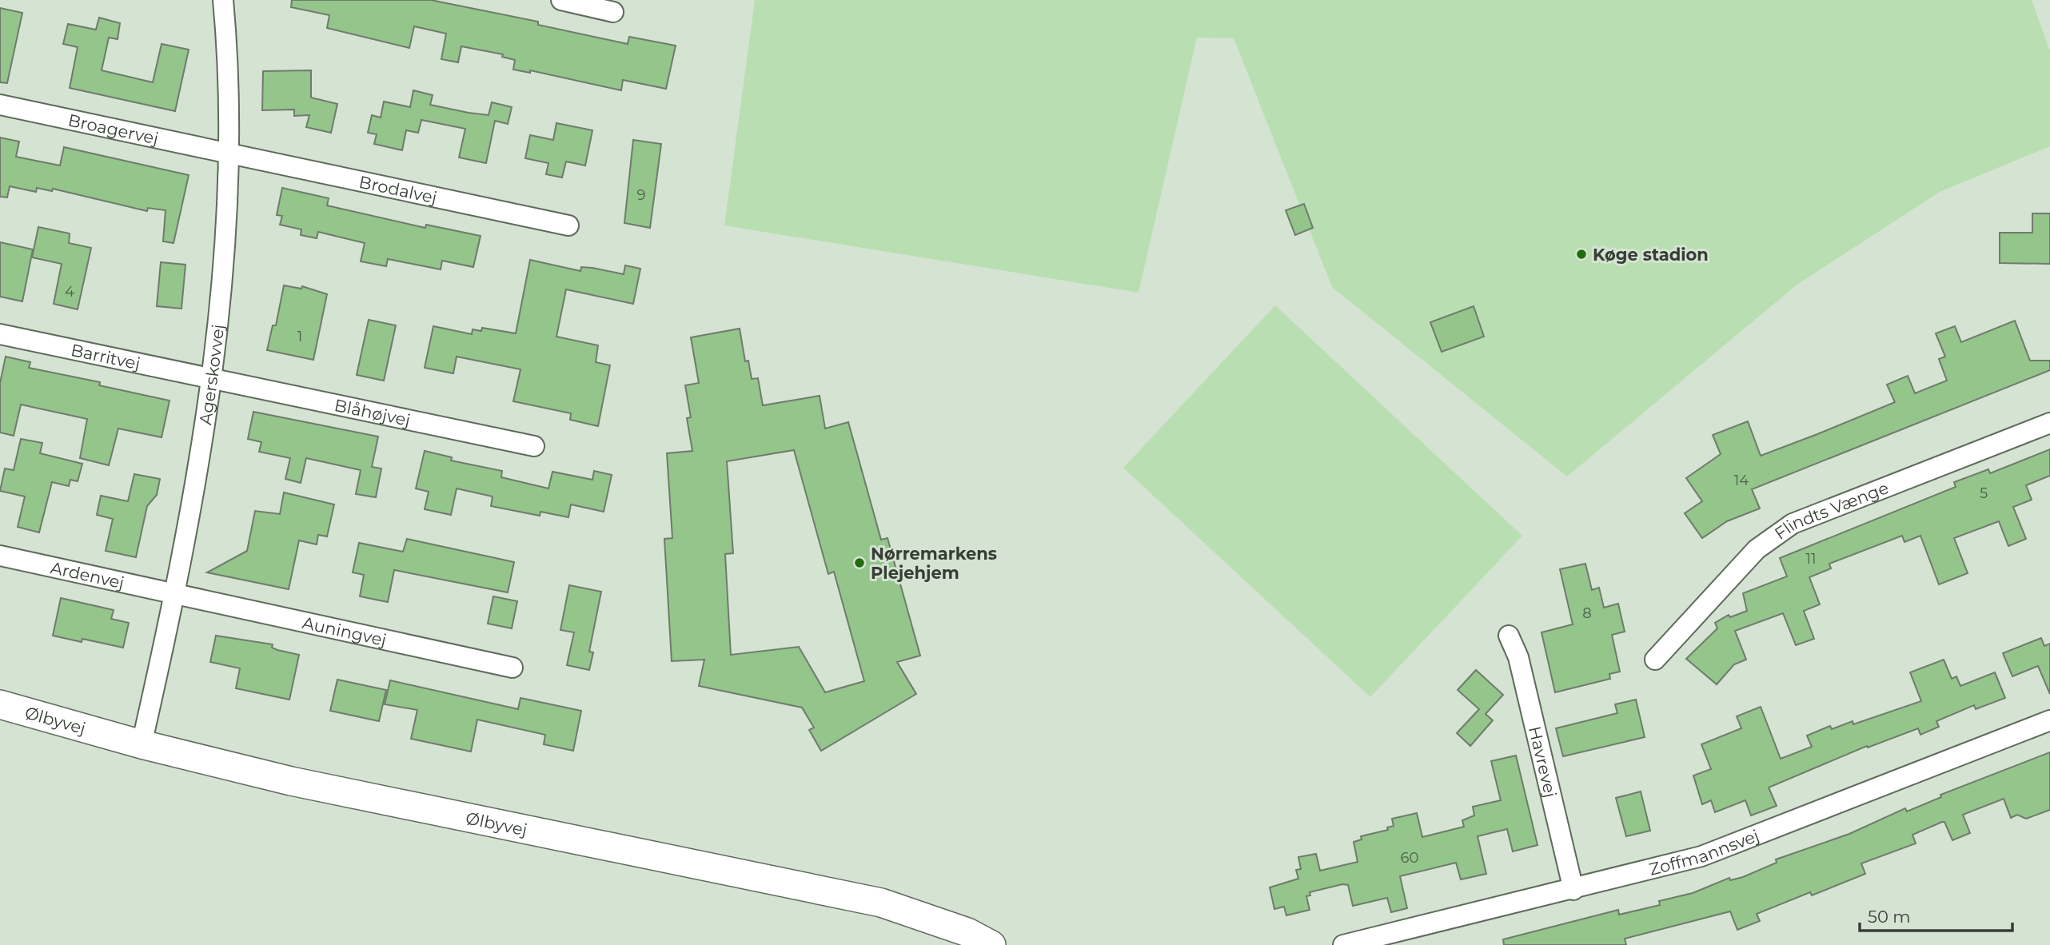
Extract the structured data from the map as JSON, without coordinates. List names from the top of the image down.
{
  "streets": {
    "street": [
      "Broagervej",
      "Brodalvej",
      "Barritvej",
      "Agerskovvej",
      "Blåhøjvej",
      "Flindts Vænge",
      "Ardenvej",
      "Auningvej",
      "Ølbyvej",
      "Havrevej",
      "Zoffmannsvej"
    ]
  },
  "crossings": [
    ["Broagervej", "Brodalvej"],
    ["Broagervej", "Agerskovvej"],
    ["Brodalvej", "Agerskovvej"],
    ["Barritvej", "Agerskovvej"],
    ["Barritvej", "Blåhøjvej"],
    ["Agerskovvej", "Blåhøjvej"],
    ["Agerskovvej", "Ardenvej"],
    ["Agerskovvej", "Auningvej"],
    ["Agerskovvej", "Ølbyvej"],
    ["Ardenvej", "Auningvej"],
    ["Havrevej", "Zoffmannsvej"]
  ],
  "places": ["Køge stadion", "Nørremarkens Plejehjem"],
  "house_numbers": [
    "9",
    "4",
    "1",
    "14",
    "5",
    "11",
    "8",
    "60"
  ],
  "scale_bar": "50 m"
}
